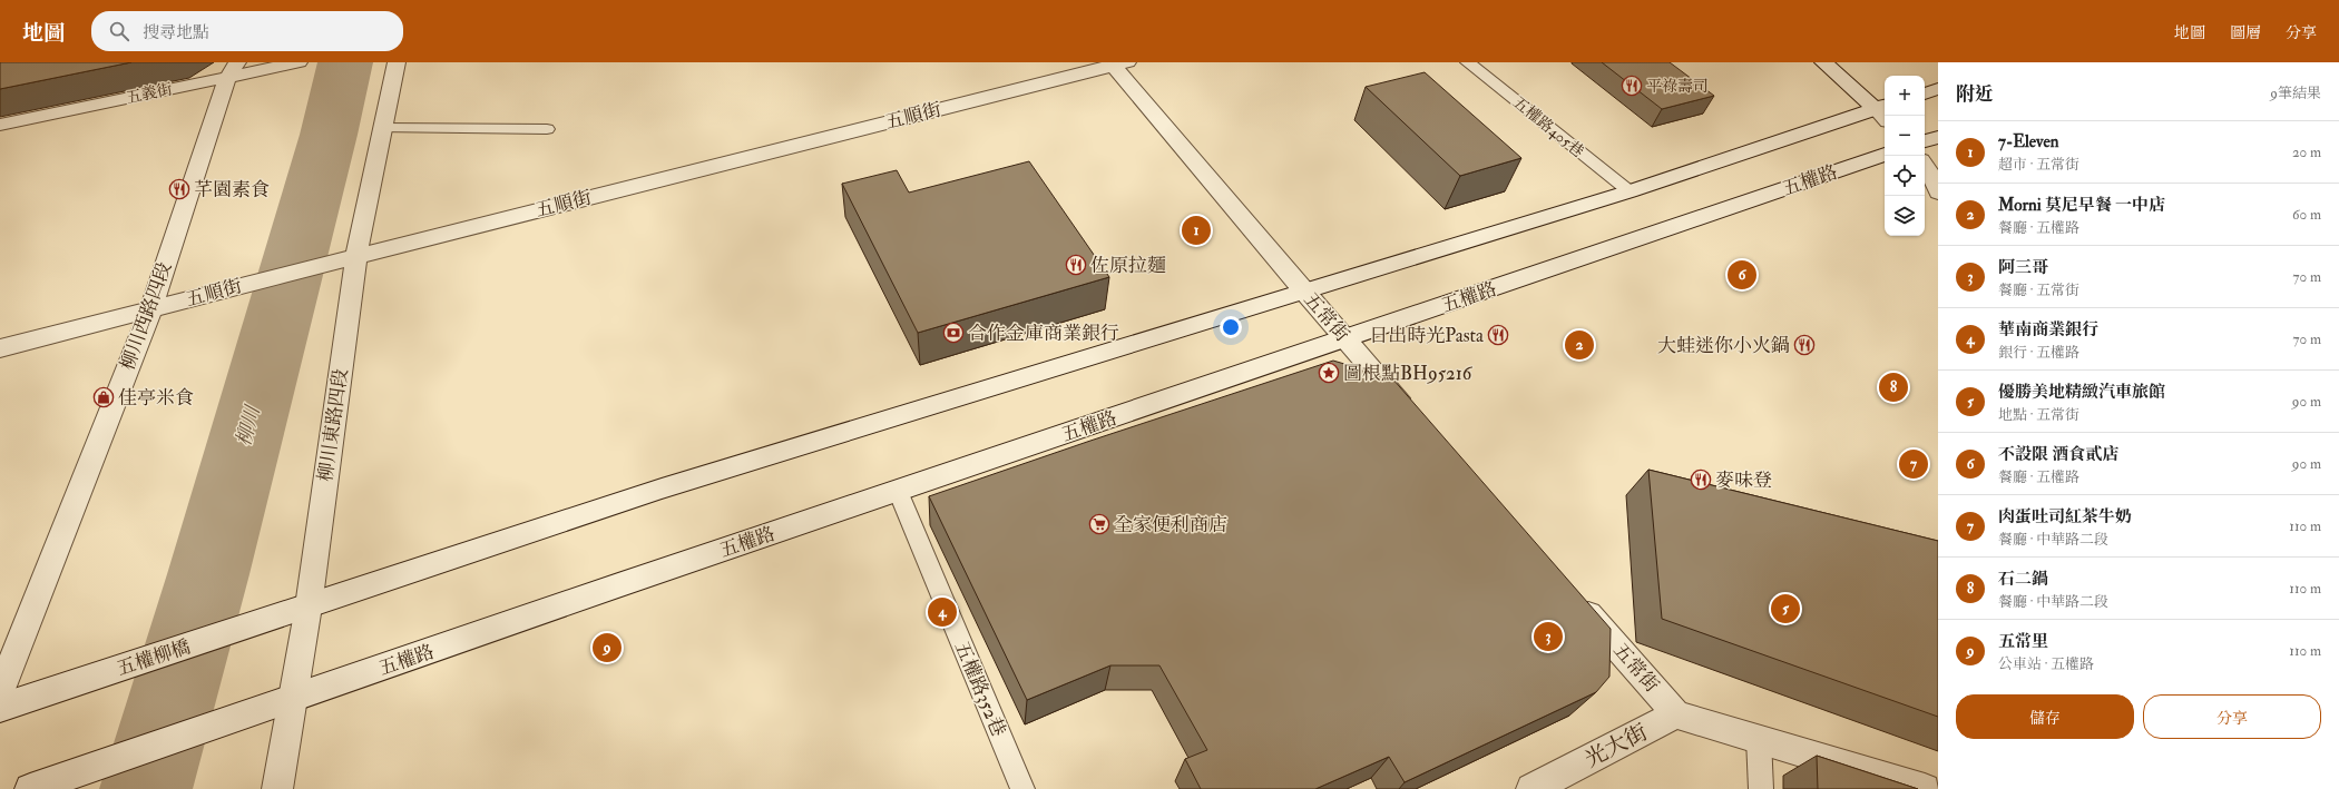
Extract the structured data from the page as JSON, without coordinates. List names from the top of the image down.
{
  "streets": {
    "street": [
      "五義街",
      "五順街",
      "五權路",
      "柳川西路四段",
      "五常街",
      "柳川東路四段",
      "五權柳橋",
      "光大街"
    ],
    "lane": ["五權路405巷", "五權路352巷"]
  },
  "crossings": [
    ["五義街", "柳川西路四段"],
    ["五順街", "柳川西路四段"],
    ["五順街", "五常街"],
    ["五順街", "柳川東路四段"],
    ["五權路", "五常街"],
    ["五權路", "柳川東路四段"],
    ["五權路", "五權路352巷"],
    ["五常街", "光大街"],
    ["柳川東路四段", "五權柳橋"]
  ],
  "water": ["柳川"],
  "places": {
    "restaurant": [
      "平祿壽司",
      "芊園素食",
      "佐原拉麵",
      "日出時光Pasta",
      "大蛙迷你小火鍋",
      "麥味登"
    ],
    "bank": ["合作金庫商業銀行"],
    "place": ["圖根點BH95216"],
    "shop": ["佳亭米食"],
    "supermarket": ["全家便利商店"]
  },
  "page": {
    "header": "地圖",
    "search": "搜尋地點",
    "nav": ["地圖", "圖層", "分享"],
    "heading": ["附近", "9筆結果"],
    "map_buttons": ["+", "−"],
    "list": [
      {
        "mark": "1",
        "name": "7-Eleven",
        "note": "超市 · 五常街",
        "value": "20 m"
      },
      {
        "mark": "2",
        "name": "Morni 莫尼早餐 一中店",
        "note": "餐廳 · 五權路",
        "value": "60 m"
      },
      {
        "mark": "3",
        "name": "阿三哥",
        "note": "餐廳 · 五常街",
        "value": "70 m"
      },
      {
        "mark": "4",
        "name": "華南商業銀行",
        "note": "銀行 · 五權路",
        "value": "70 m"
      },
      {
        "mark": "5",
        "name": "優勝美地精緻汽車旅館",
        "note": "地點 · 五常街",
        "value": "90 m"
      },
      {
        "mark": "6",
        "name": "不設限 酒食貳店",
        "note": "餐廳 · 五權路",
        "value": "90 m"
      },
      {
        "mark": "7",
        "name": "肉蛋吐司紅茶牛奶",
        "note": "餐廳 · 中華路二段",
        "value": "110 m"
      },
      {
        "mark": "8",
        "name": "石二鍋",
        "note": "餐廳 · 中華路二段",
        "value": "110 m"
      },
      {
        "mark": "9",
        "name": "五常里",
        "note": "公車站 · 五權路",
        "value": "110 m"
      }
    ],
    "pins": [
      "1",
      "6",
      "2",
      "8",
      "7",
      "5",
      "4",
      "3",
      "9"
    ],
    "buttons": ["儲存", "分享"]
  }
}
